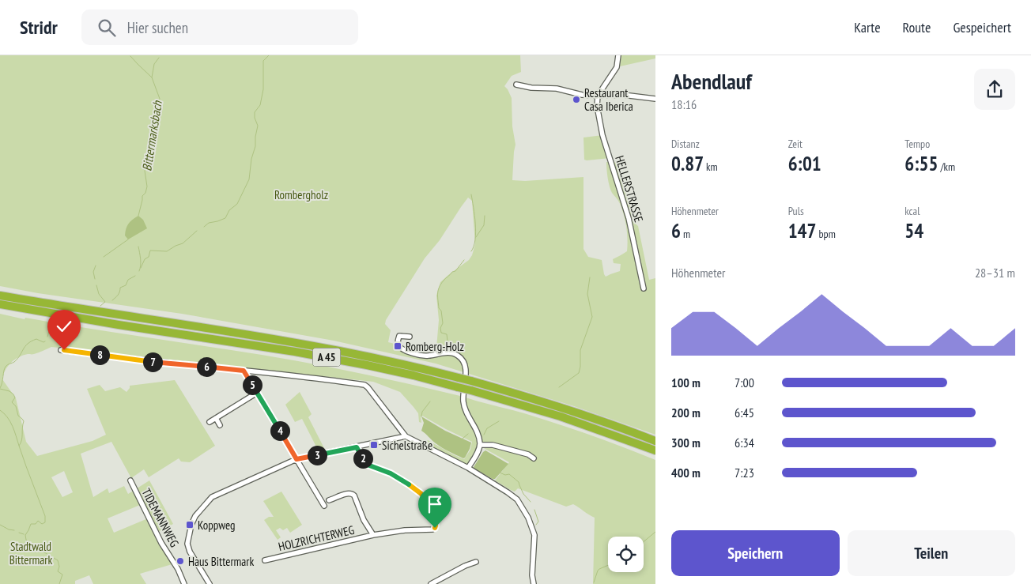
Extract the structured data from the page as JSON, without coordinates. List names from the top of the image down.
{
  "streets": {
    "highway": ["A 45"],
    "street": ["HELLERSTRASSE", "TIDEMANNWEG", "HOLZRICHTERWEG"]
  },
  "water": ["Bittermarksbach"],
  "parks": ["Rombergholz", "Stadtwald Bittermark"],
  "places": {
    "other": ["Restaurant Casa Iberica", "Haus Bittermark"],
    "transit": ["Romberg-Holz", "Sichelstraße", "Koppweg"]
  },
  "page": {
    "header": "Stridr",
    "search": "Hier suchen",
    "nav": ["Karte", "Route", "Gespeichert"],
    "heading": ["Abendlauf", "18:16"],
    "stats": [
      ["Distanz", "0.87 km"],
      ["Zeit", "6:01"],
      ["Tempo", "6:55 /km"],
      ["Höhenmeter", "6 m"],
      ["Puls", "147 bpm"],
      ["kcal", "54"]
    ],
    "chart": ["Höhenmeter", "28–31 m"],
    "pins": [
      "8",
      "7",
      "6",
      "5",
      "4",
      "3",
      "2"
    ],
    "list": [
      {
        "name": "100 m",
        "note": "7:00"
      },
      {
        "name": "200 m",
        "note": "6:45"
      },
      {
        "name": "300 m",
        "note": "6:34"
      },
      {
        "name": "400 m",
        "note": "7:23"
      }
    ],
    "buttons": ["Speichern", "Teilen"]
  }
}
